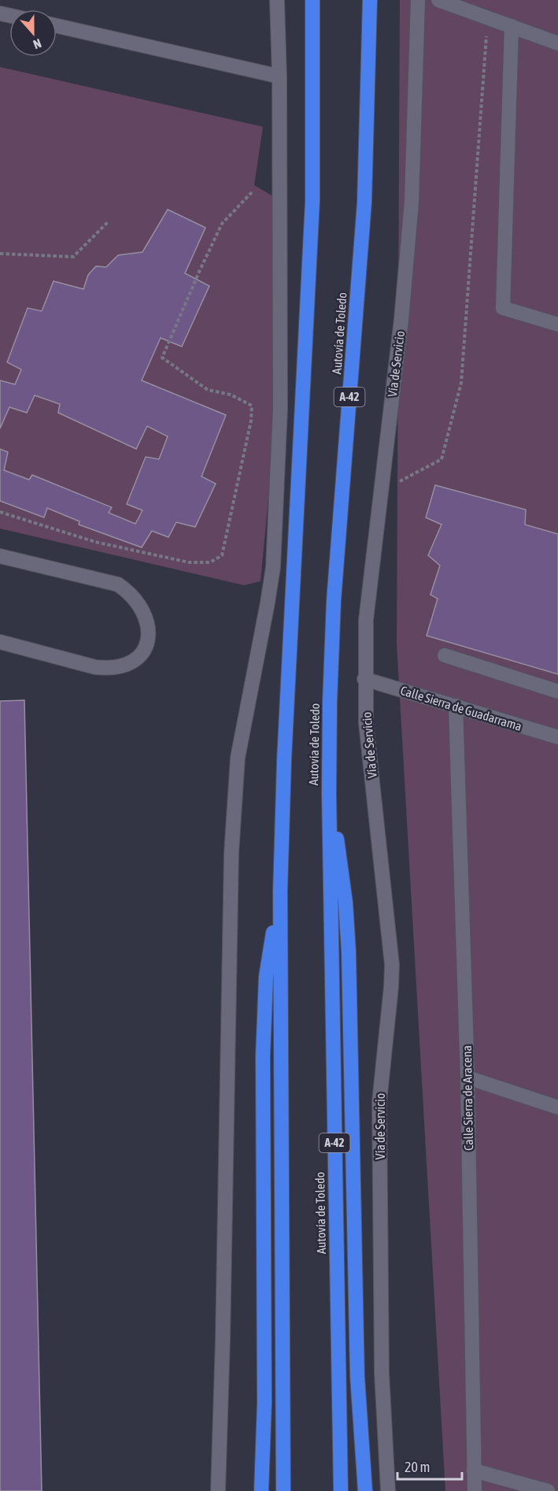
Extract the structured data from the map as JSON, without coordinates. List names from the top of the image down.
{
  "streets": {
    "highway": ["Autovía de Toledo", "A-42"],
    "street": ["Vía de Servicio", "Calle Sierra de Guadarrama", "Calle Sierra de Aracena"]
  },
  "crossings": [
    ["Vía de Servicio", "Calle Sierra de Guadarrama"],
    ["Calle Sierra de Guadarrama", "Calle Sierra de Aracena"]
  ],
  "scale_bar": "20 m",
  "north": "bottom"
}
